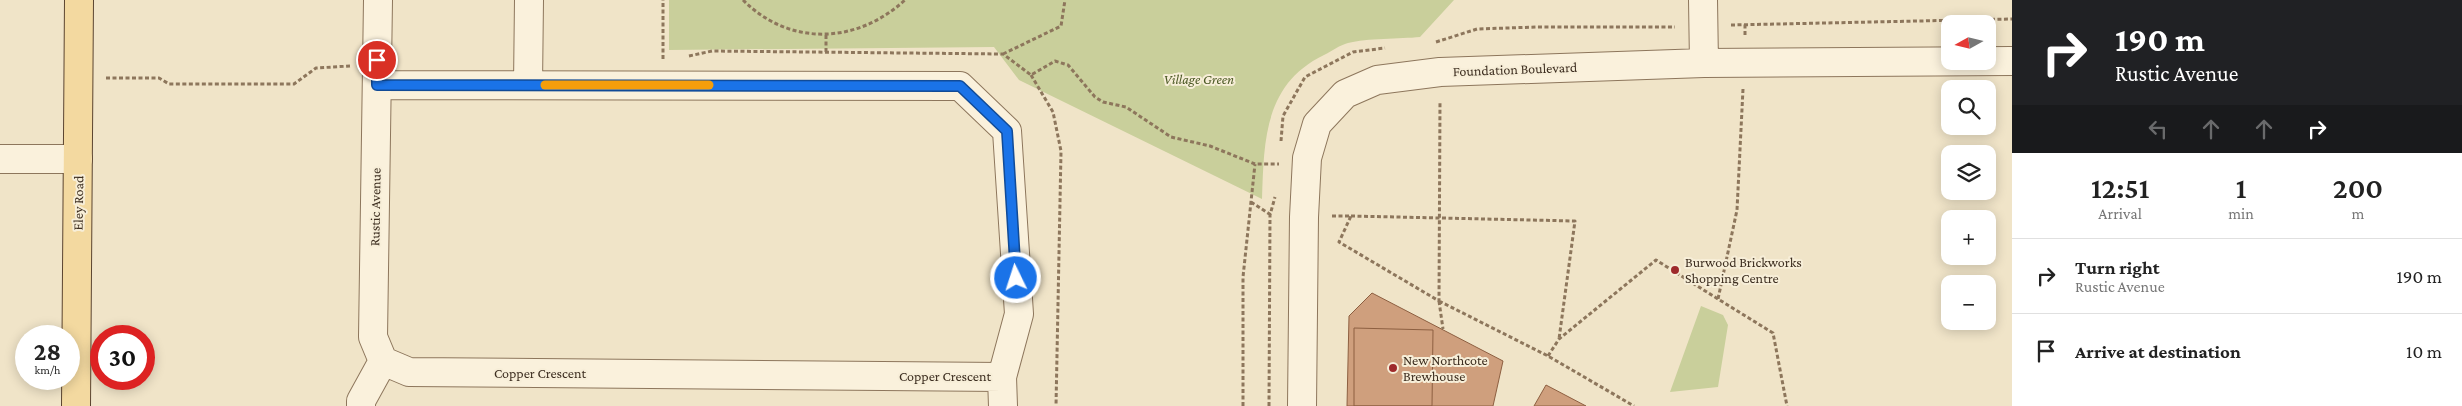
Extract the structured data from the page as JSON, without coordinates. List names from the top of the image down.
{
  "streets": {
    "main road": ["Eley Road"],
    "street": ["Foundation Boulevard", "Rustic Avenue", "Copper Crescent"]
  },
  "crossings": [
    ["Rustic Avenue", "Copper Crescent"]
  ],
  "parks": ["Village Green"],
  "places": ["Burwood Brickworks Shopping Centre", "New Northcote Brewhouse"],
  "north": "left",
  "page": {
    "turn": ["190 m", "Rustic Avenue"],
    "map_buttons": ["+", "−"],
    "eta": [
      "12:51",
      "Arrival",
      "1",
      "min",
      "200",
      "m"
    ],
    "list": [
      {
        "name": "Turn right",
        "note": "Rustic Avenue",
        "value": "190 m"
      },
      {
        "name": "Arrive at destination",
        "value": "10 m"
      }
    ],
    "speed": "28 km/h",
    "limit": "30"
  }
}
